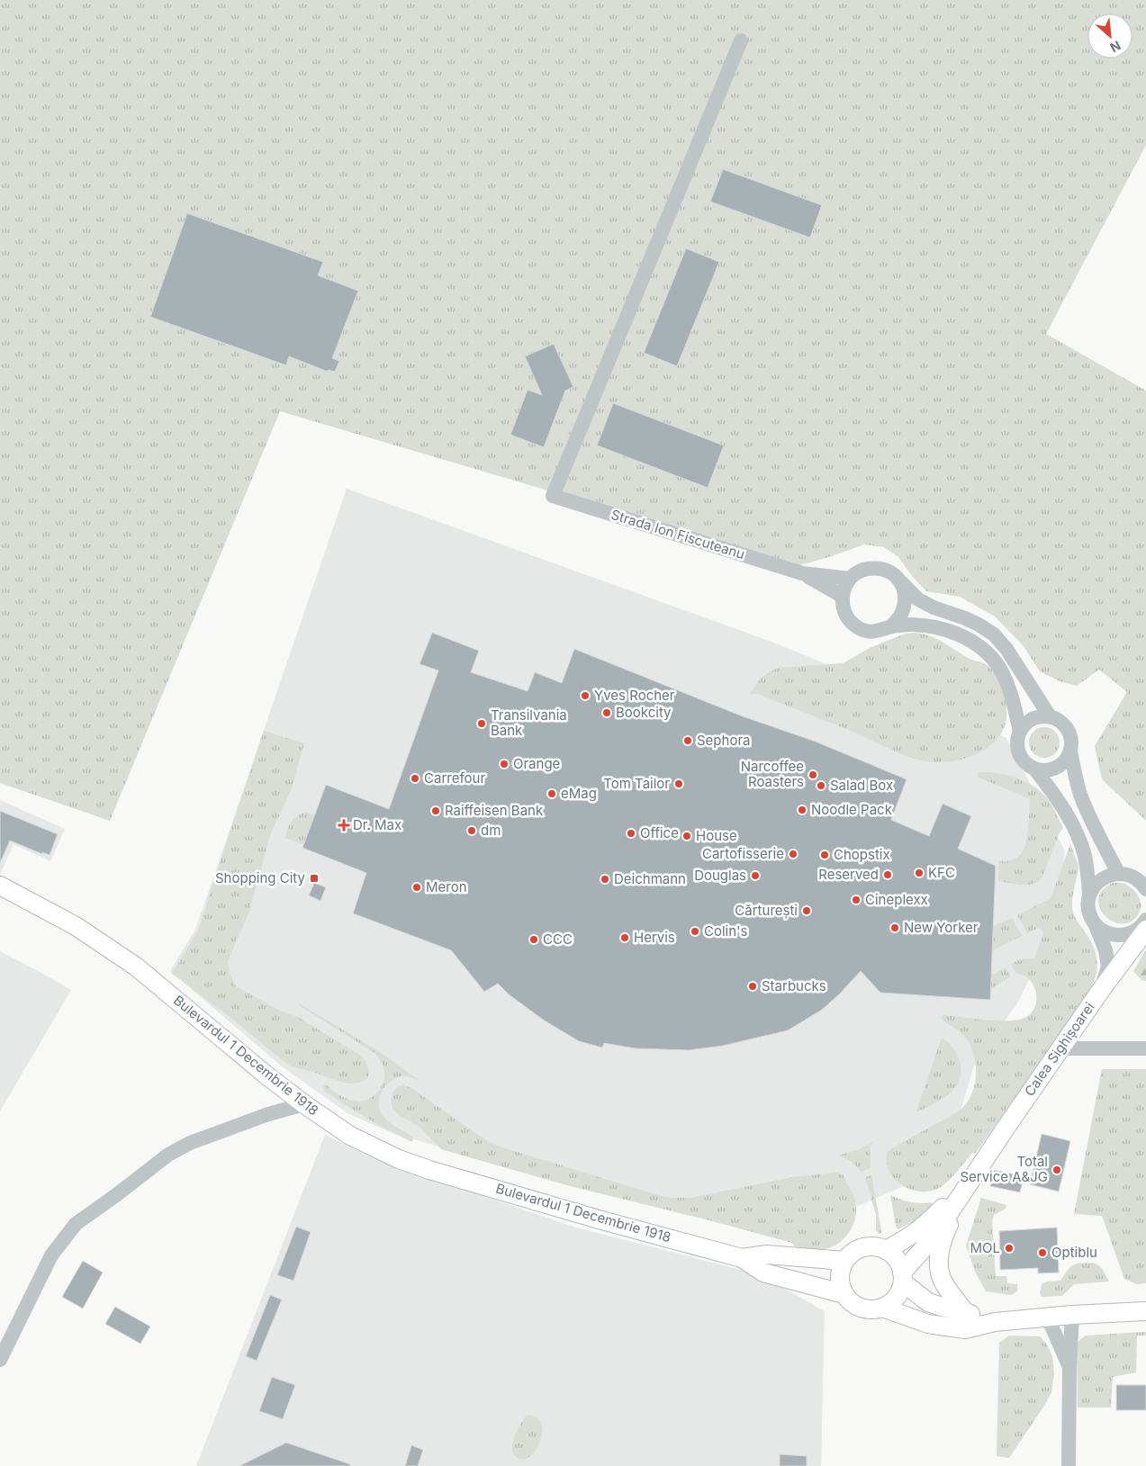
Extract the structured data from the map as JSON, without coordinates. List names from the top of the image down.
{
  "streets": {
    "main road": ["Calea Sighișoarei", "Bulevardul 1 Decembrie 1918"],
    "street": ["Strada Ion Fiscuteanu"]
  },
  "crossings": [
    ["Calea Sighișoarei", "Bulevardul 1 Decembrie 1918"]
  ],
  "places": {
    "other": [
      "Yves Rocher",
      "Bookcity",
      "Transilvania Bank",
      "Sephora",
      "Orange",
      "Narcoffee Roasters",
      "Carrefour",
      "Tom Tailor",
      "Salad Box",
      "eMag",
      "Noodle Pack",
      "Raiffeisen Bank",
      "dm",
      "Office",
      "House",
      "Cartofisserie",
      "Chopstix",
      "KFC",
      "Reserved",
      "Douglas",
      "Deichmann",
      "Meron",
      "Cineplexx",
      "Cărturești",
      "New Yorker",
      "Colin's",
      "Hervis",
      "CCC",
      "Starbucks",
      "Total Service A&JG",
      "MOL",
      "Optiblu"
    ],
    "health": ["Dr. Max"],
    "transit": ["Shopping City"]
  },
  "north": "bottom right"
}
